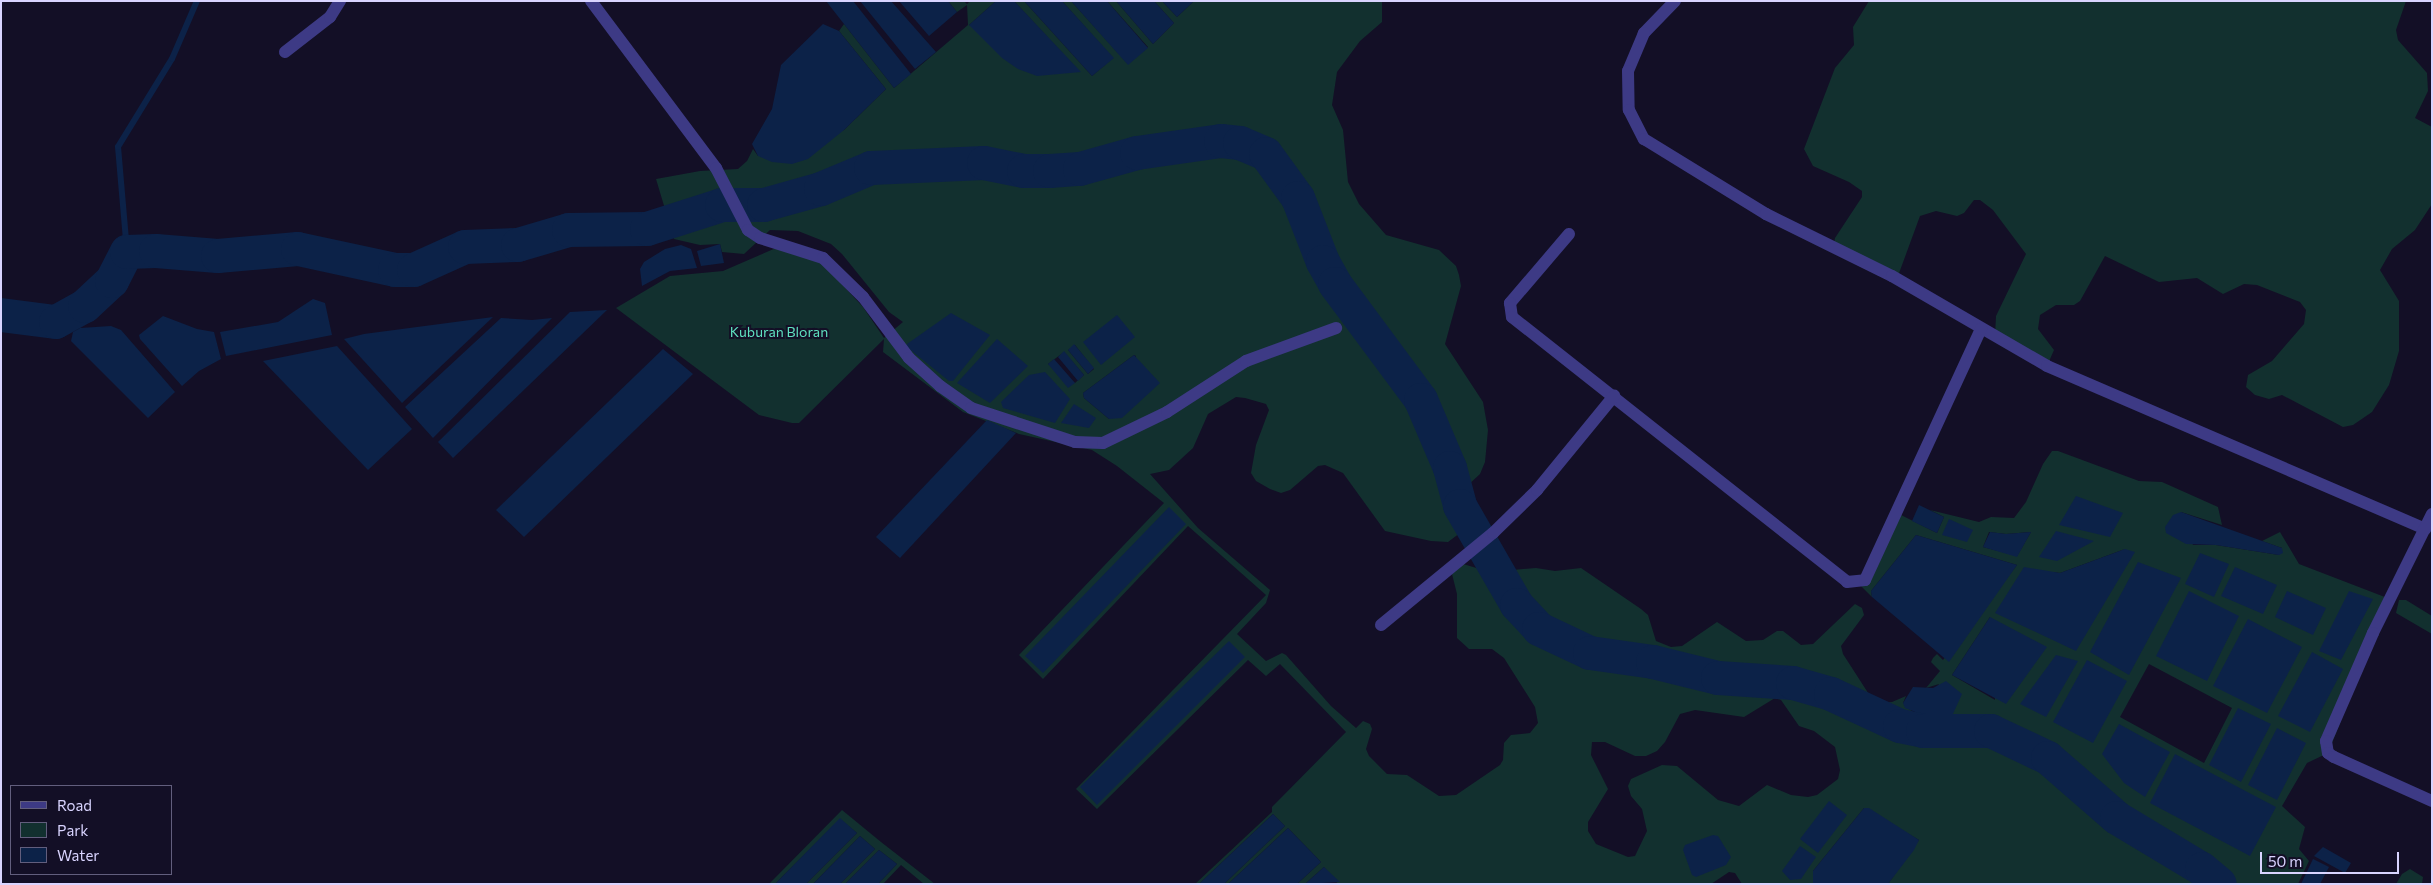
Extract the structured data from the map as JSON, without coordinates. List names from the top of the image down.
{
  "parks": ["Kuburan Bloran"],
  "legend": ["Road", "Park", "Water"],
  "scale_bar": "50 m"
}
